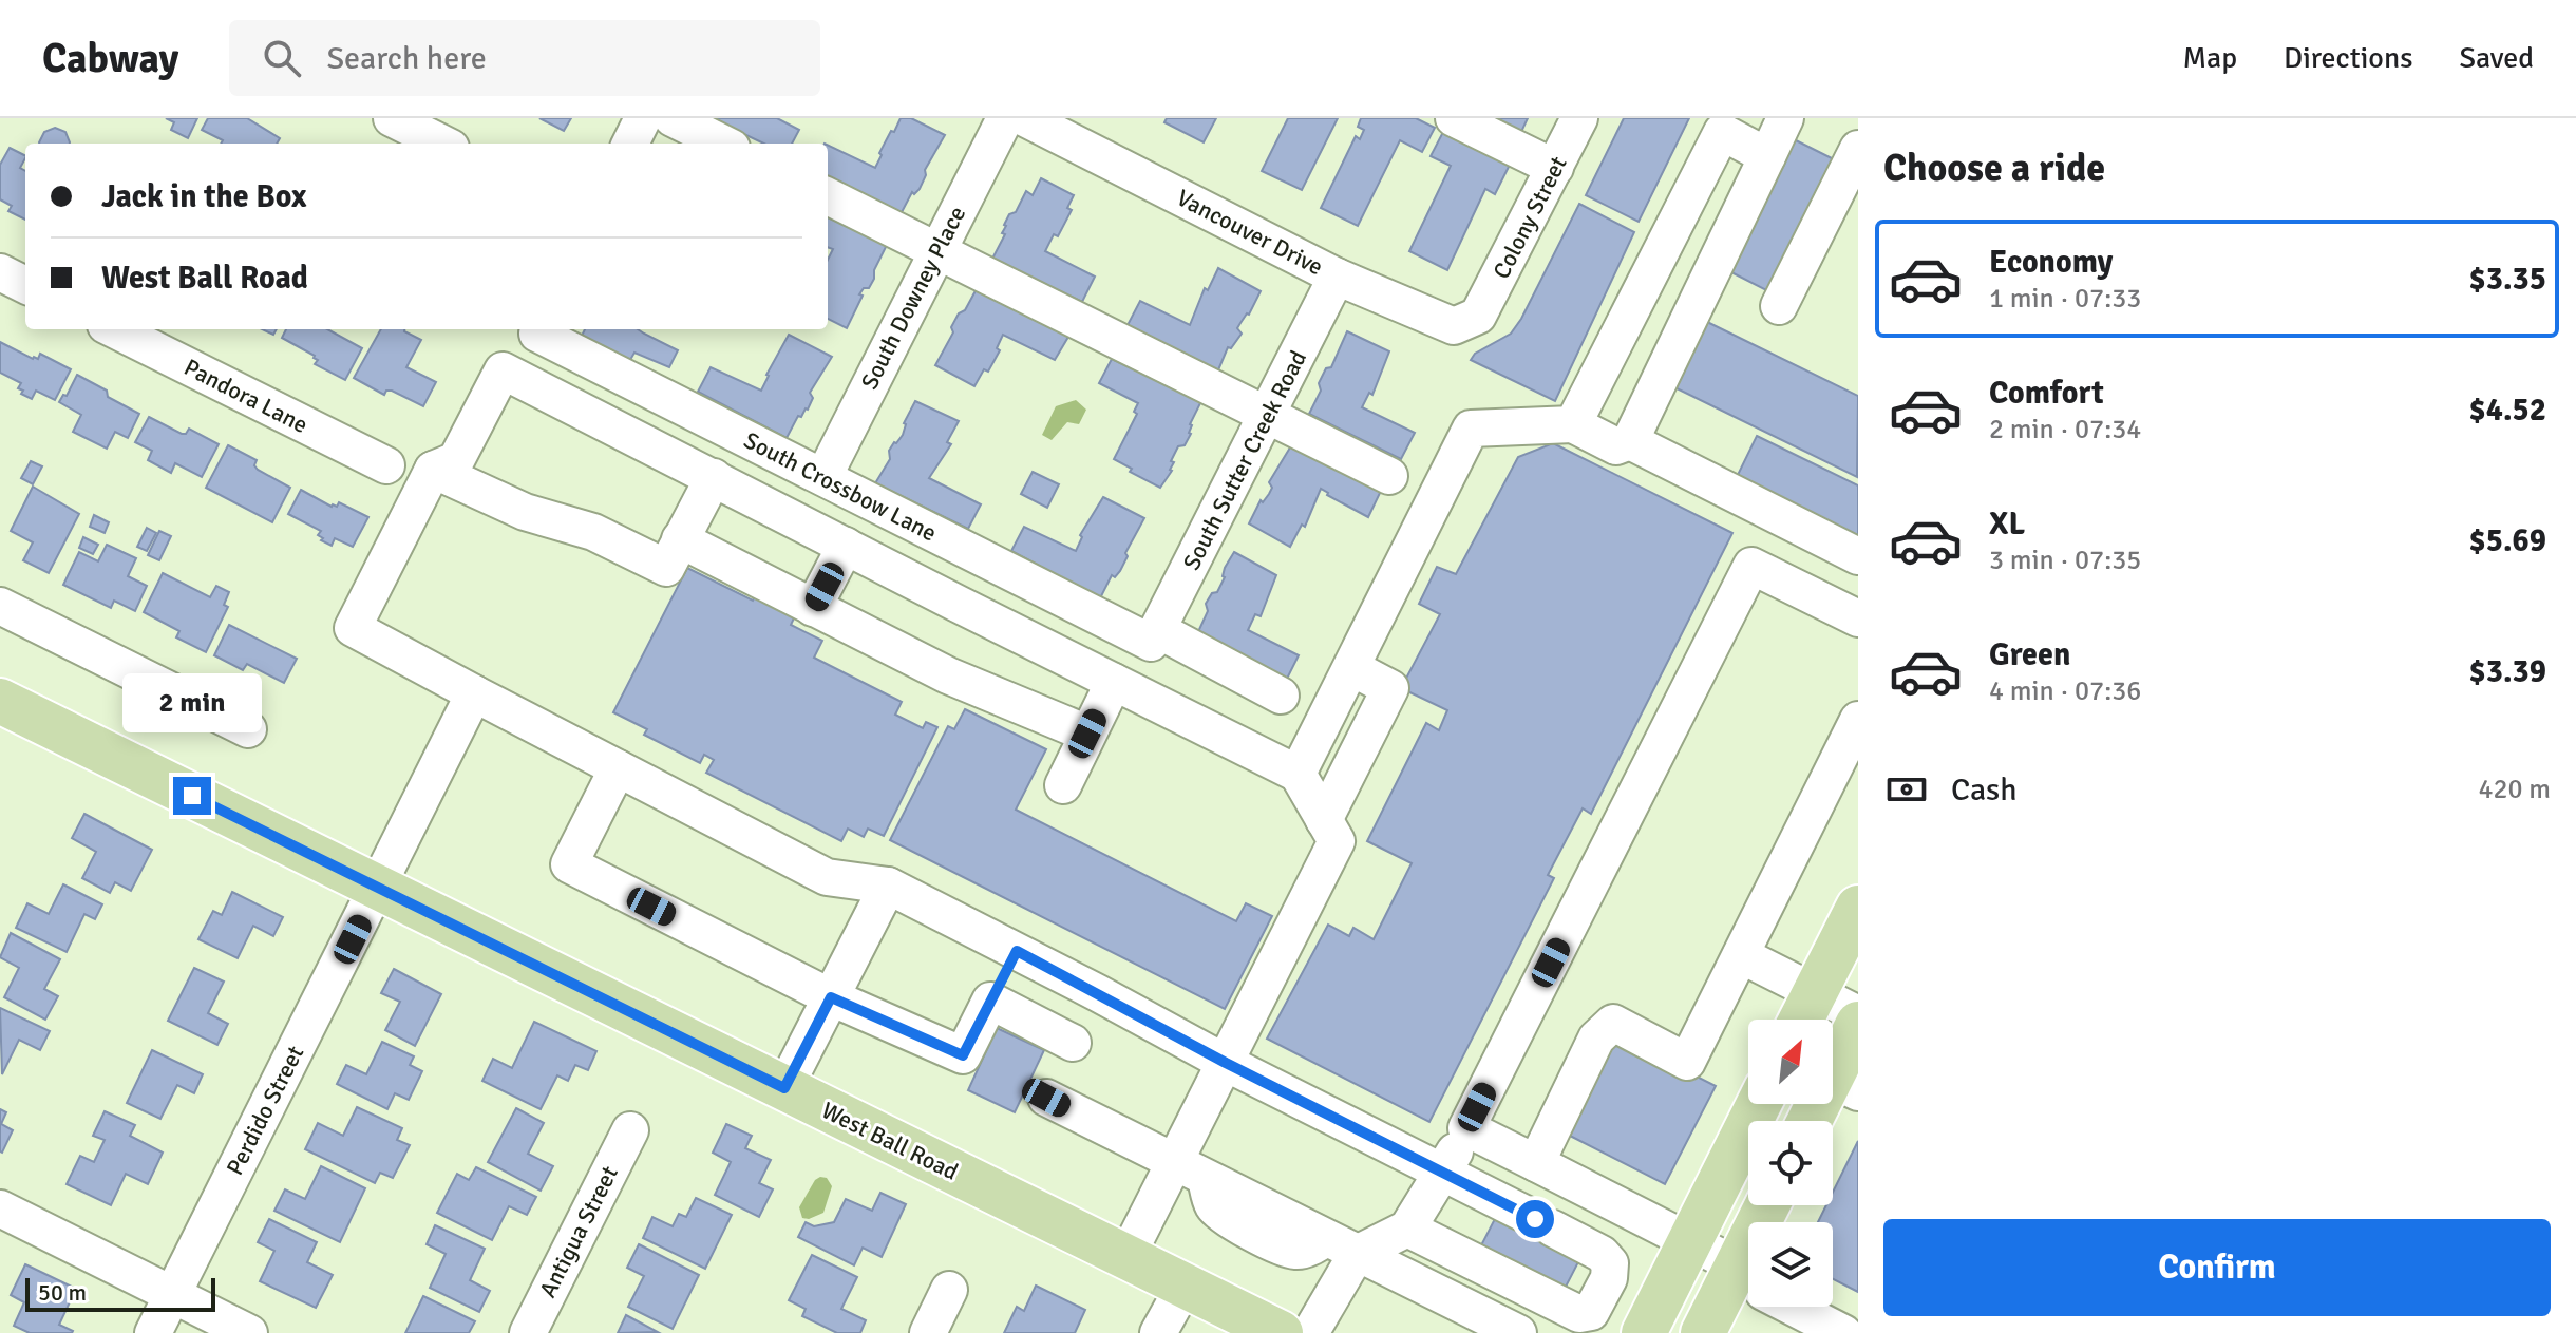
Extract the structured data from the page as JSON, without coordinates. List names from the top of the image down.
{
  "streets": {
    "main road": ["West Ball Road"],
    "street": [
      "Colony Street",
      "Vancouver Drive",
      "South Downey Place",
      "Pandora Lane",
      "South Sutter Creek Road",
      "South Crossbow Lane",
      "Perdido Street",
      "Antigua Street"
    ]
  },
  "crossings": [
    ["Colony Street", "Vancouver Drive"],
    ["Vancouver Drive", "South Sutter Creek Road"],
    ["South Downey Place", "South Crossbow Lane"],
    ["South Sutter Creek Road", "South Crossbow Lane"],
    ["Perdido Street", "West Ball Road"]
  ],
  "scale_bar": "50 m",
  "north": "top right",
  "page": {
    "header": "Cabway",
    "search": "Search here",
    "nav": ["Map", "Directions", "Saved"],
    "heading": "Choose a ride",
    "banner": ["Jack in the Box", "West Ball Road"],
    "list": [
      {
        "name": "Economy",
        "note": "1 min · 07:33",
        "value": "$3.35"
      },
      {
        "name": "Comfort",
        "note": "2 min · 07:34",
        "value": "$4.52"
      },
      {
        "name": "XL",
        "note": "3 min · 07:35",
        "value": "$5.69"
      },
      {
        "name": "Green",
        "note": "4 min · 07:36",
        "value": "$3.39"
      }
    ],
    "bubble": "2 min",
    "pay": ["Cash", "420 m"],
    "buttons": "Confirm",
    "scale": "50 m"
  }
}
